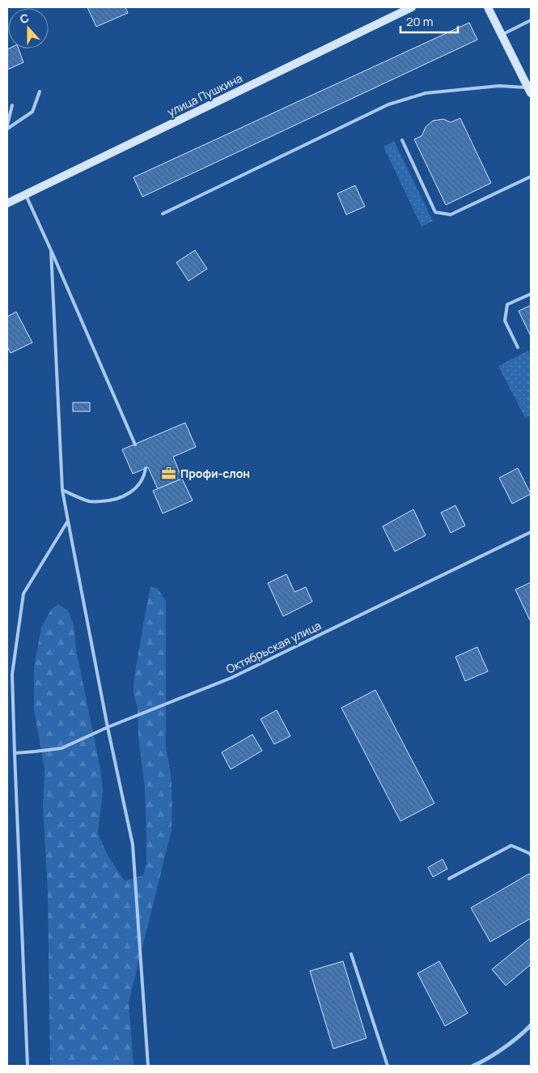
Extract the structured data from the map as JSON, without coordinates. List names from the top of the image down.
{
  "streets": {
    "main road": ["улица Пушкина"],
    "lane": ["Октябрьская улица"]
  },
  "places": {
    "office": ["Профи-слон"]
  },
  "scale_bar": "20 m",
  "north": "top"
}
